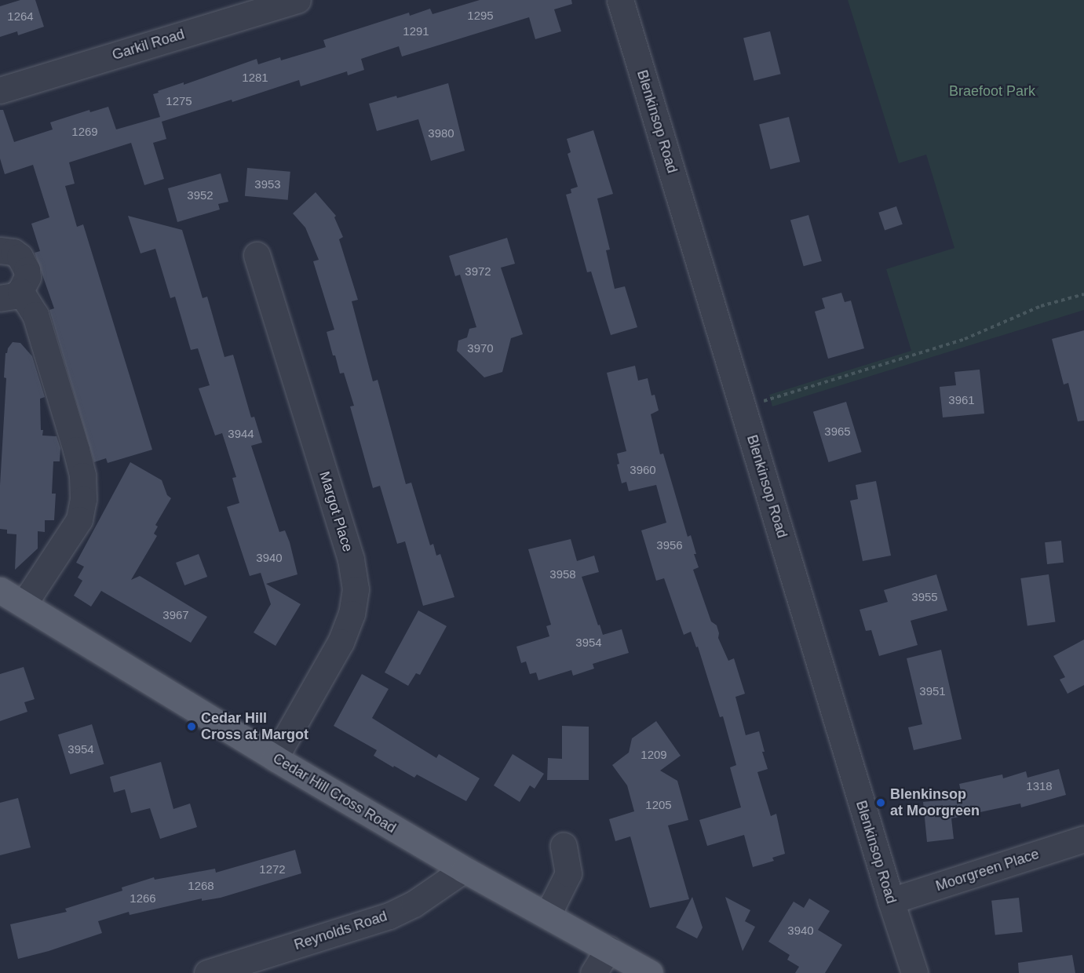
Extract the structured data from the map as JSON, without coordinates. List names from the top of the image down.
{
  "streets": {
    "main road": ["Cedar Hill Cross Road"],
    "street": [
      "Garkil Road",
      "Blenkinsop Road",
      "Margot Place",
      "Moorgreen Place",
      "Reynolds Road"
    ]
  },
  "crossings": [
    ["Blenkinsop Road", "Moorgreen Place"],
    ["Margot Place", "Cedar Hill Cross Road"],
    ["Cedar Hill Cross Road", "Reynolds Road"]
  ],
  "parks": ["Braefoot Park"],
  "places": ["Cedar Hill Cross at Margot", "Blenkinsop at Moorgreen"],
  "house_numbers": [
    "1295",
    "1264",
    "1291",
    "1281",
    "1275",
    "1269",
    "3980",
    "3953",
    "3952",
    "3972",
    "3970",
    "3961",
    "3965",
    "3944",
    "3960",
    "3956",
    "3940",
    "3958",
    "3955",
    "3967",
    "3954",
    "3951",
    "3954",
    "1209",
    "1318",
    "1205",
    "1272",
    "1268",
    "1266",
    "3940"
  ]
}
